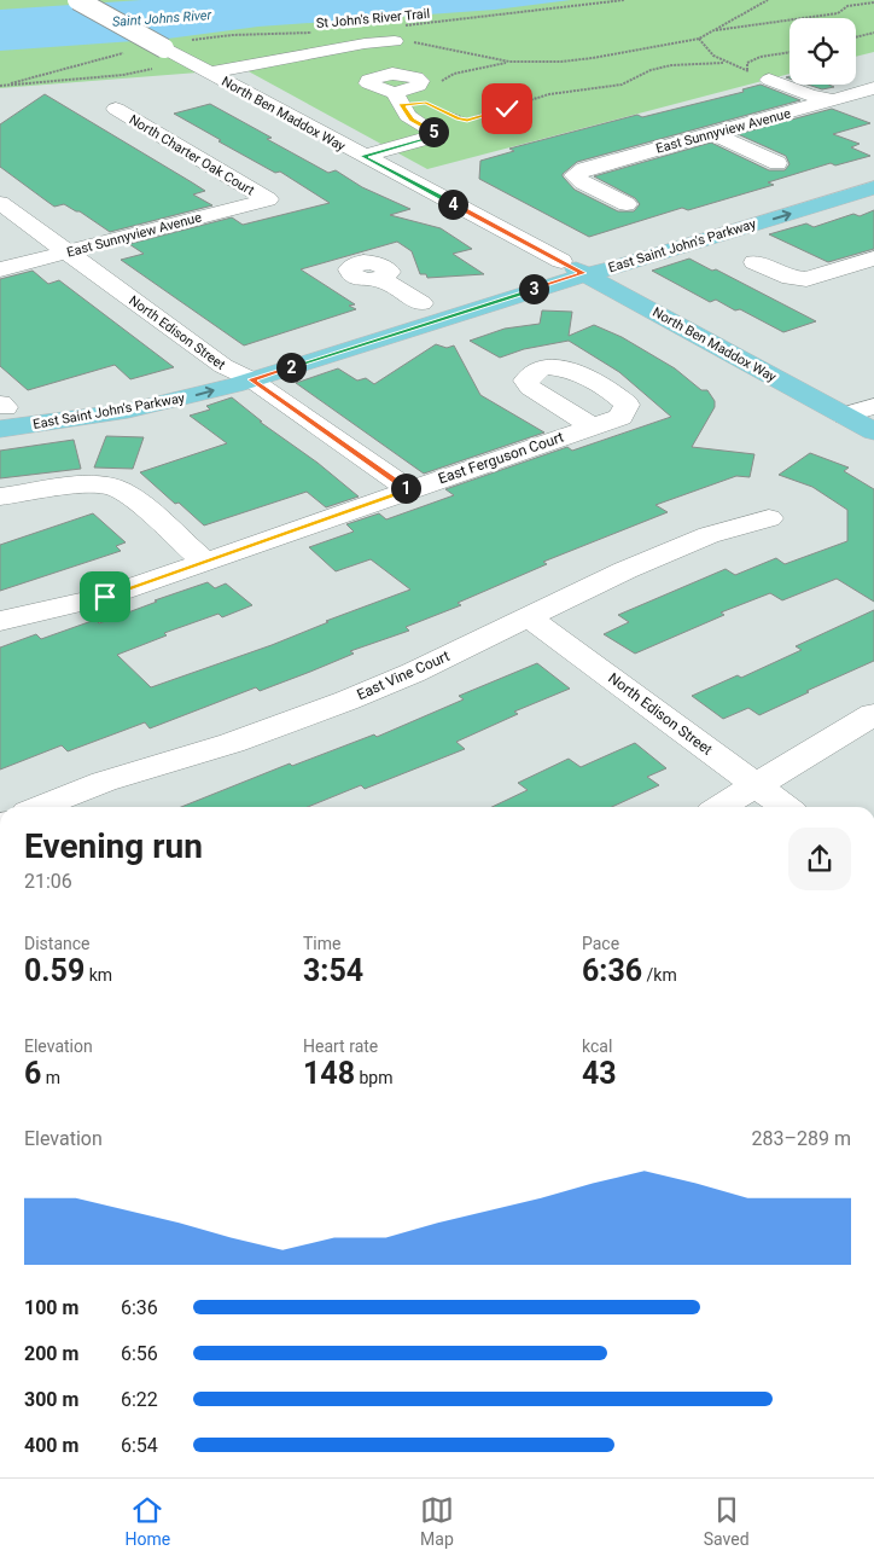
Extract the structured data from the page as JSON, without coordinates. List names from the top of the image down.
{
  "streets": {
    "main road": ["North Ben Maddox Way", "East Saint John's Parkway"],
    "street": [
      "East Sunnyview Avenue",
      "North Charter Oak Court",
      "North Edison Street",
      "East Ferguson Court",
      "East Vine Court"
    ],
    "path": ["St John's River Trail"]
  },
  "crossings": [
    ["North Ben Maddox Way", "East Saint John's Parkway"],
    ["East Sunnyview Avenue", "North Charter Oak Court"],
    ["East Sunnyview Avenue", "North Edison Street"],
    ["East Saint John's Parkway", "North Edison Street"],
    ["North Edison Street", "East Ferguson Court"],
    ["North Edison Street", "East Vine Court"]
  ],
  "water": ["Saint Johns River"],
  "page": {
    "pins": [
      "5",
      "4",
      "3",
      "2",
      "1"
    ],
    "heading": ["Evening run", "21:06"],
    "stats": [
      ["Distance", "0.59 km"],
      ["Time", "3:54"],
      ["Pace", "6:36 /km"],
      ["Elevation", "6 m"],
      ["Heart rate", "148 bpm"],
      ["kcal", "43"]
    ],
    "chart": ["Elevation", "283–289 m"],
    "list": [
      {
        "name": "100 m",
        "note": "6:36"
      },
      {
        "name": "200 m",
        "note": "6:56"
      },
      {
        "name": "300 m",
        "note": "6:22"
      },
      {
        "name": "400 m",
        "note": "6:54"
      }
    ],
    "tabs": ["Home", "Map", "Saved"]
  }
}
